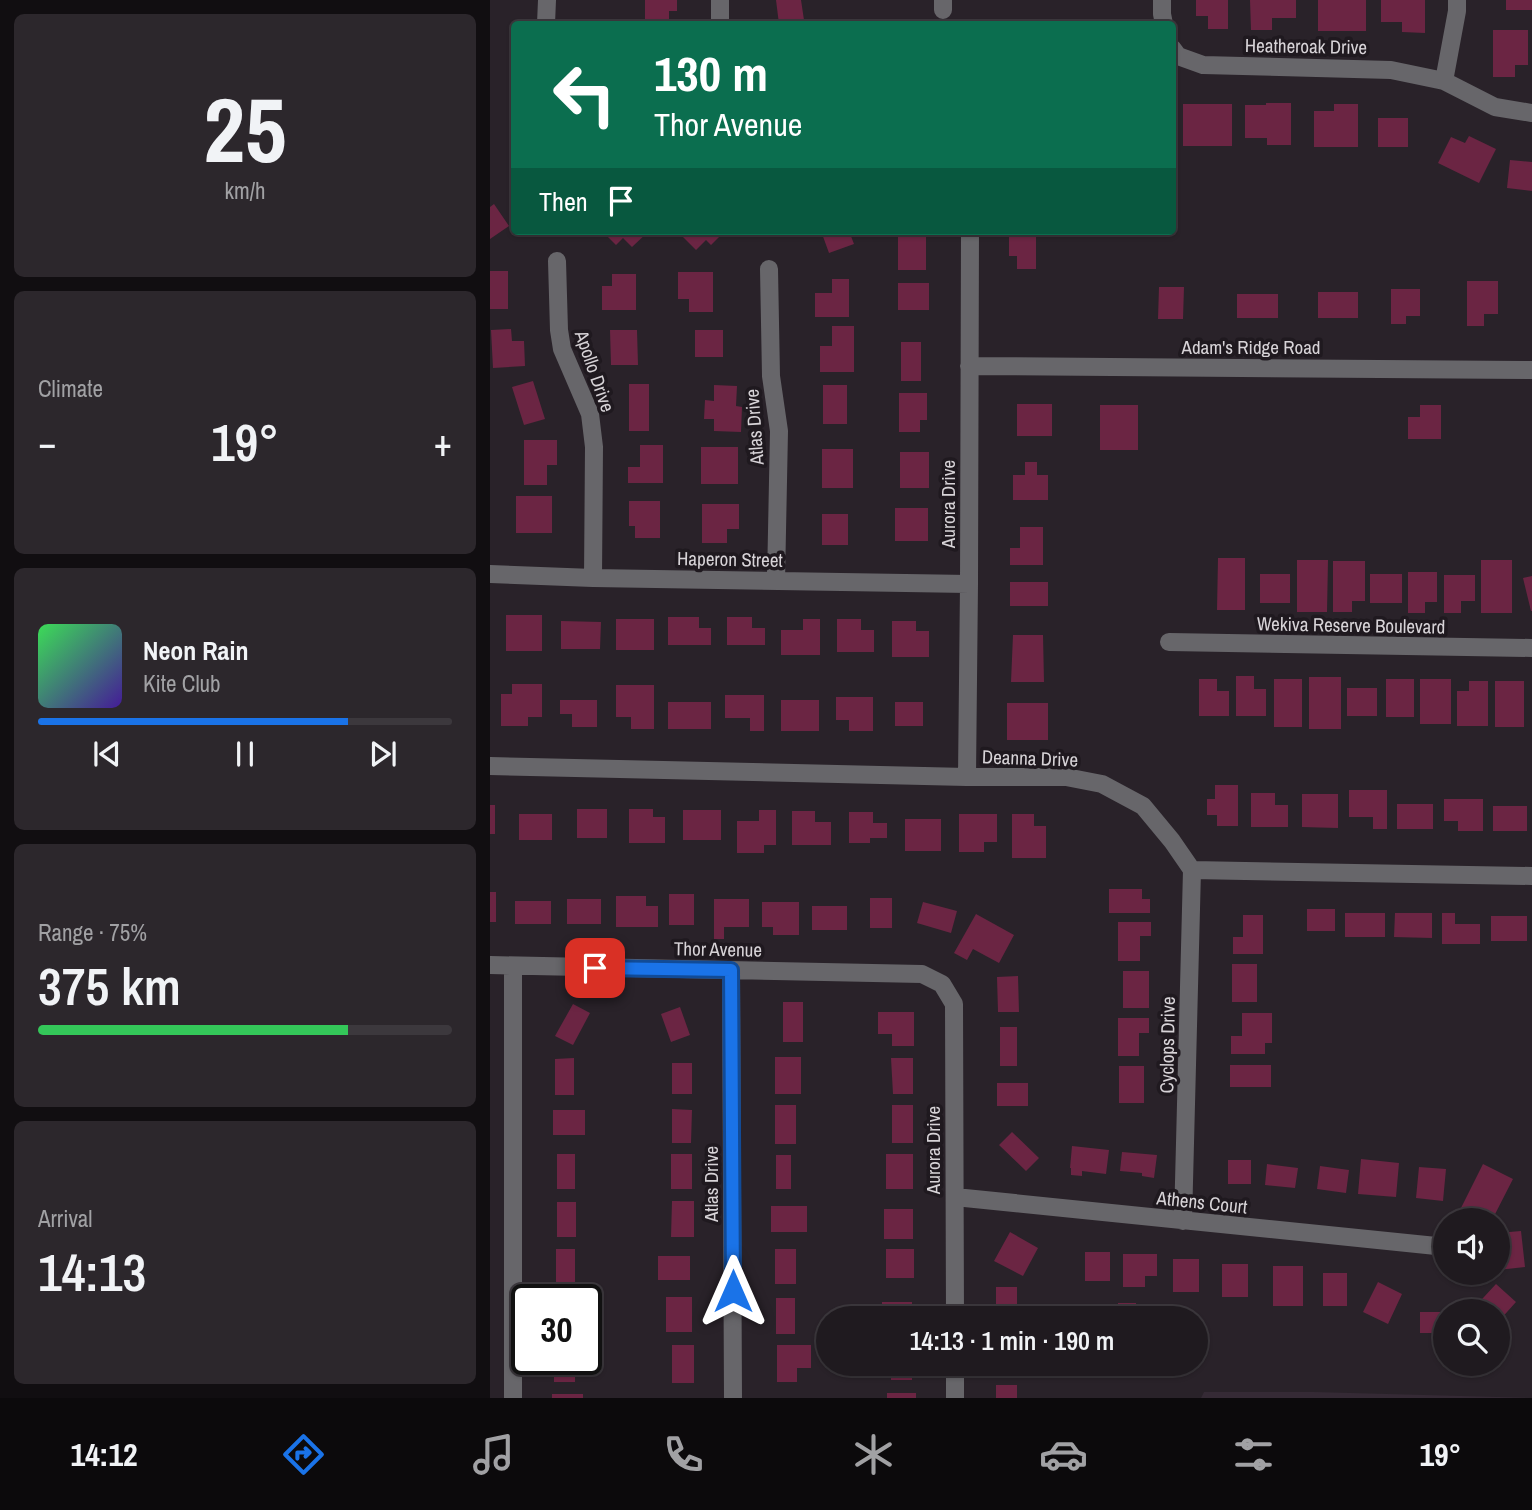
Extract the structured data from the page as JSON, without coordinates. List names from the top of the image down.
{
  "streets": {
    "street": [
      "Heatheroak Drive",
      "Adam's Ridge Road",
      "Apollo Drive",
      "Atlas Drive",
      "Aurora Drive",
      "Haperon Street",
      "Wekiva Reserve Boulevard",
      "Deanna Drive",
      "Thor Avenue",
      "Cyclops Drive",
      "Athens Court"
    ]
  },
  "crossings": [
    ["Adam's Ridge Road", "Aurora Drive"],
    ["Apollo Drive", "Haperon Street"],
    ["Atlas Drive", "Haperon Street"],
    ["Atlas Drive", "Thor Avenue"],
    ["Aurora Drive", "Haperon Street"],
    ["Aurora Drive", "Deanna Drive"],
    ["Aurora Drive", "Thor Avenue"],
    ["Aurora Drive", "Athens Court"],
    ["Deanna Drive", "Cyclops Drive"],
    ["Cyclops Drive", "Athens Court"]
  ],
  "page": {
    "tile": [
      ["25", "km/h"],
      "Climate",
      ["Range · 75%", "375 km"],
      ["Arrival", "14:13"]
    ],
    "turn": ["130 m", "Thor Avenue"],
    "then": "Then",
    "heat": ["−", "19°", "+"],
    "song": ["Neon Rain", "Kite Club"],
    "limit": "30",
    "trip": "14:13 · 1 min · 190 m",
    "tabs": ["14:12", "19°"]
  }
}
